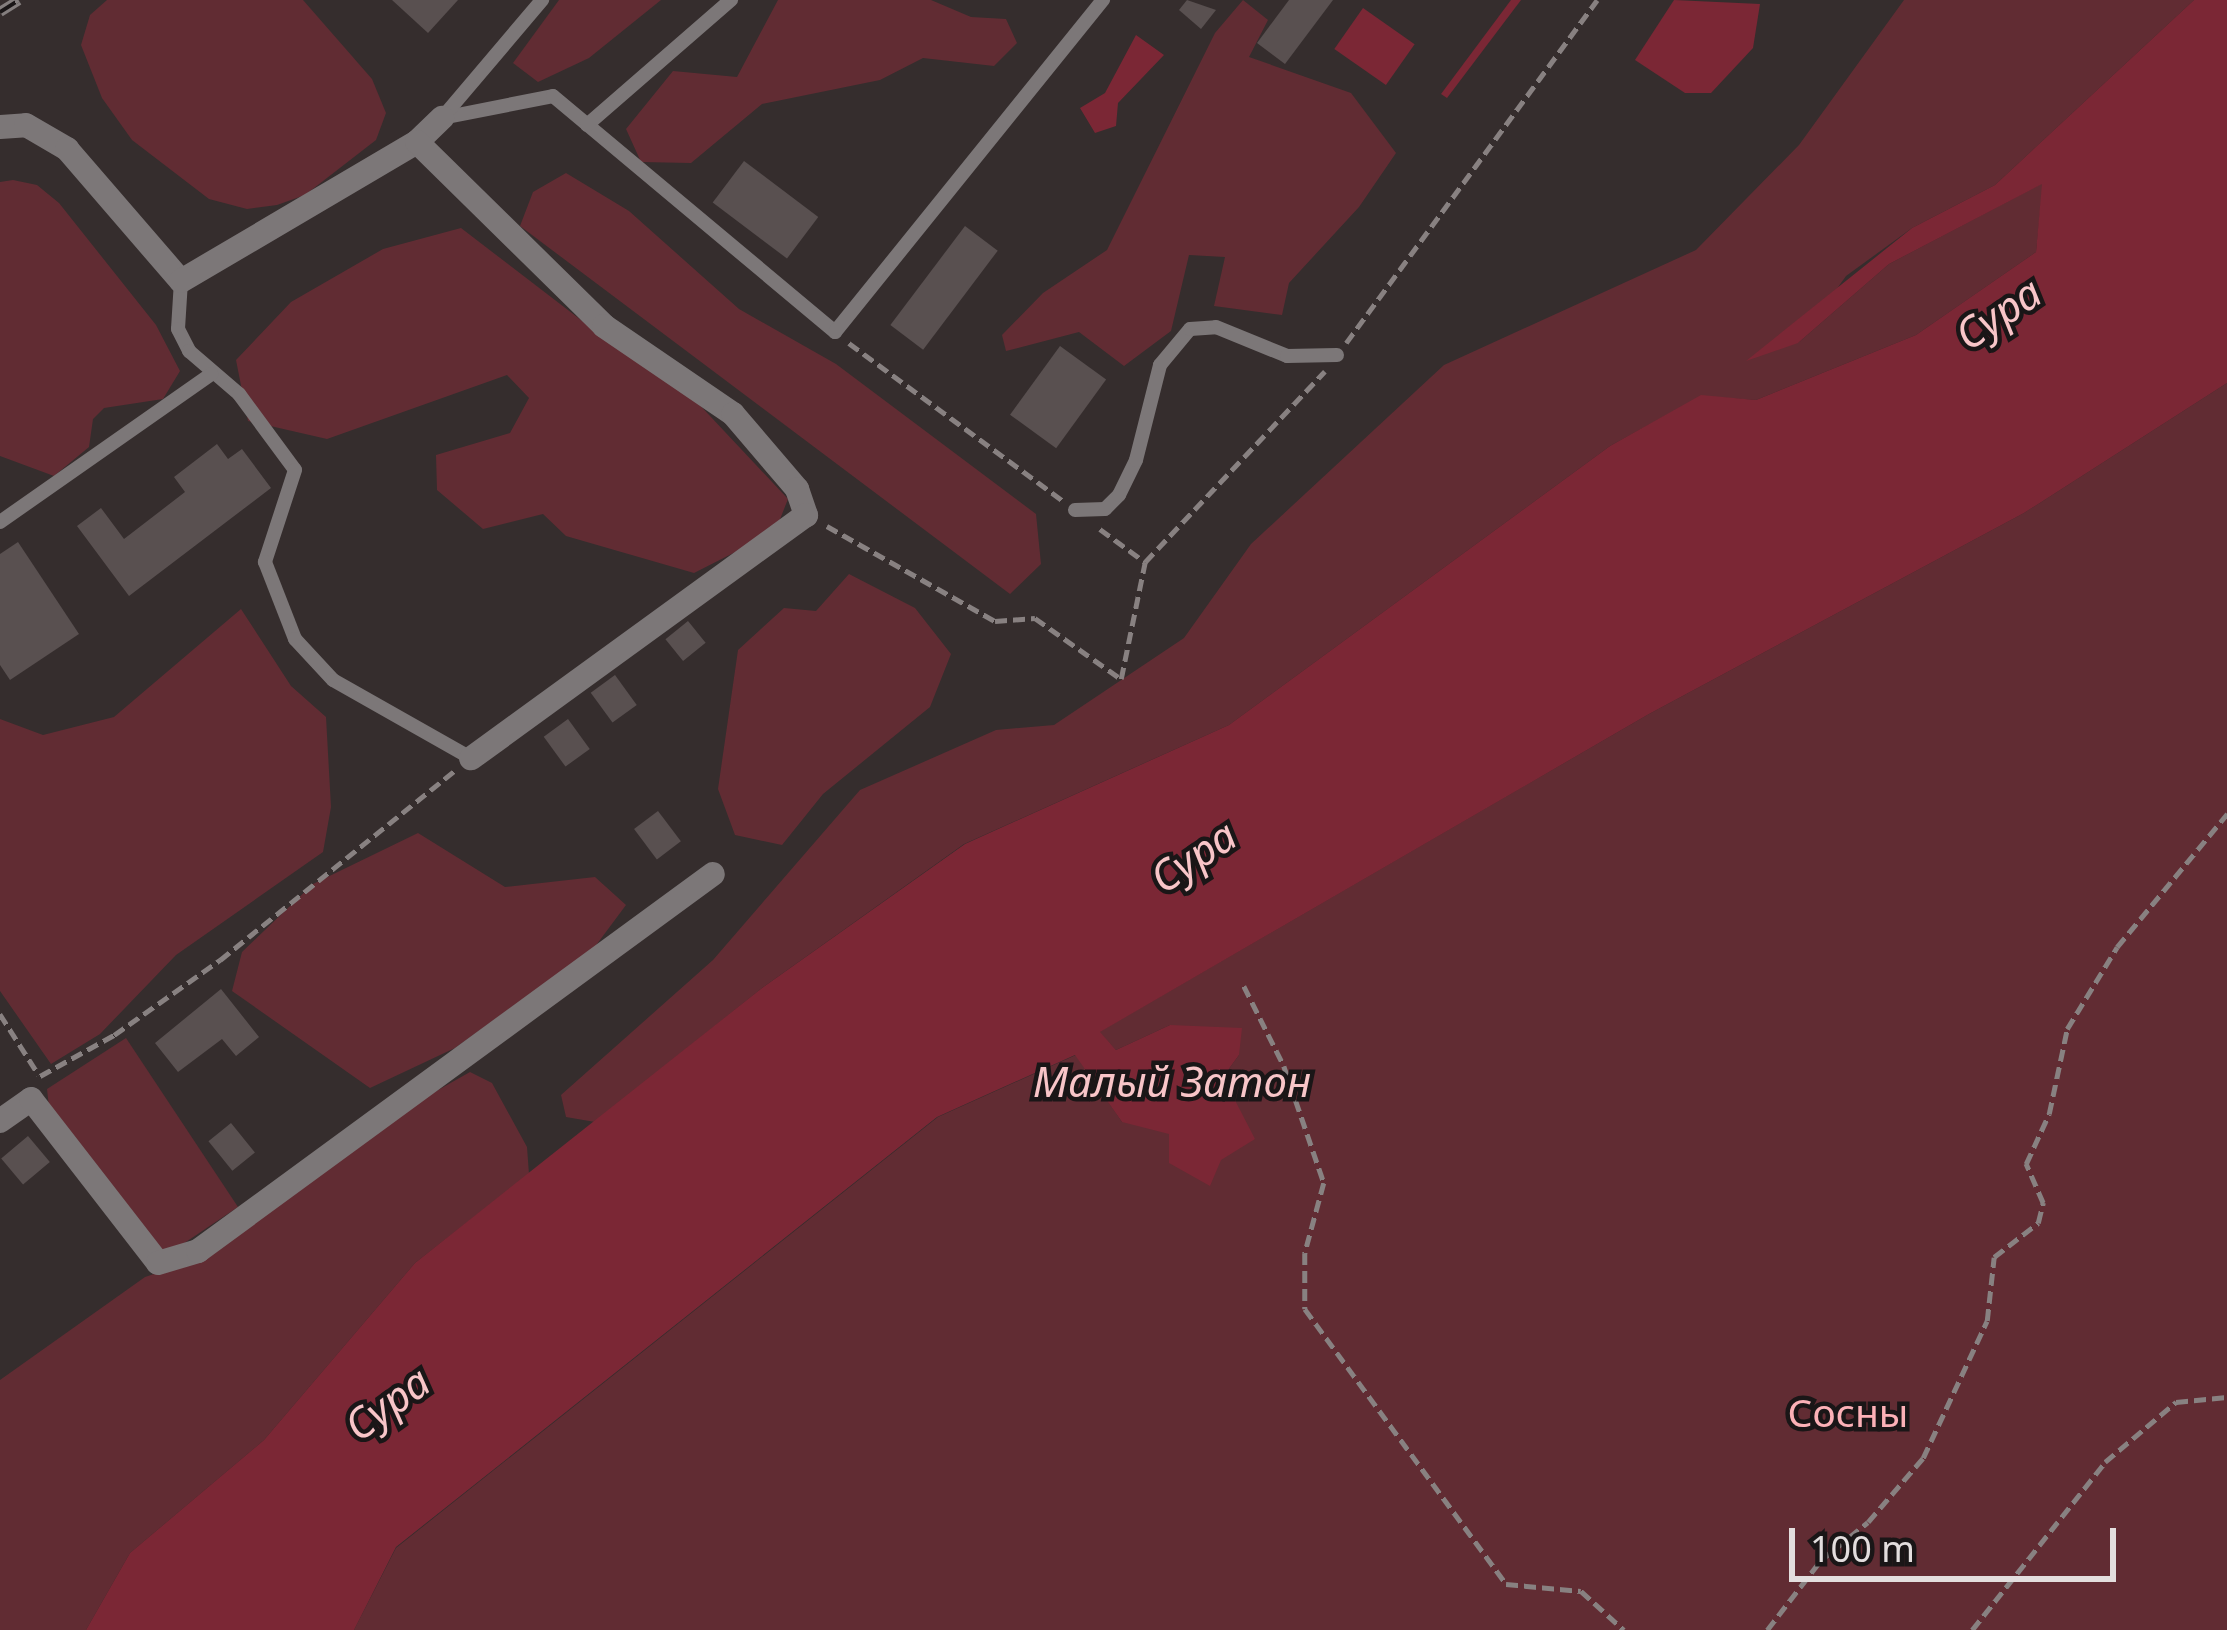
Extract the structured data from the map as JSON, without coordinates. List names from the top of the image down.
{
  "water": ["Сура", "Малый Затон"],
  "parks": ["Сосны"],
  "scale_bar": "100 m"
}
